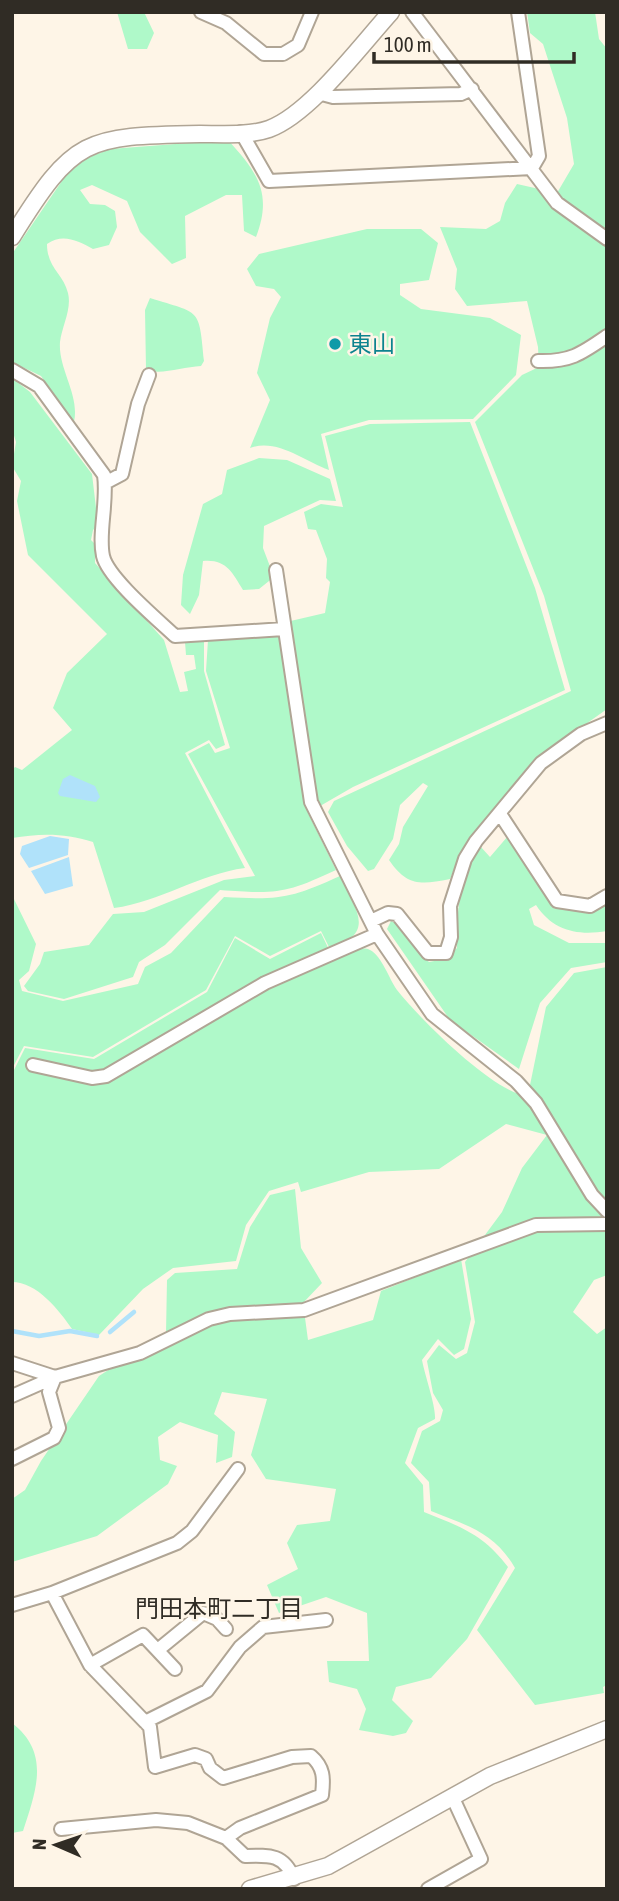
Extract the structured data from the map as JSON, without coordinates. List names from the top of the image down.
{
  "districts": ["門田本町二丁目"],
  "places": ["東山"],
  "scale_bar": "100 m",
  "north": "left"
}
